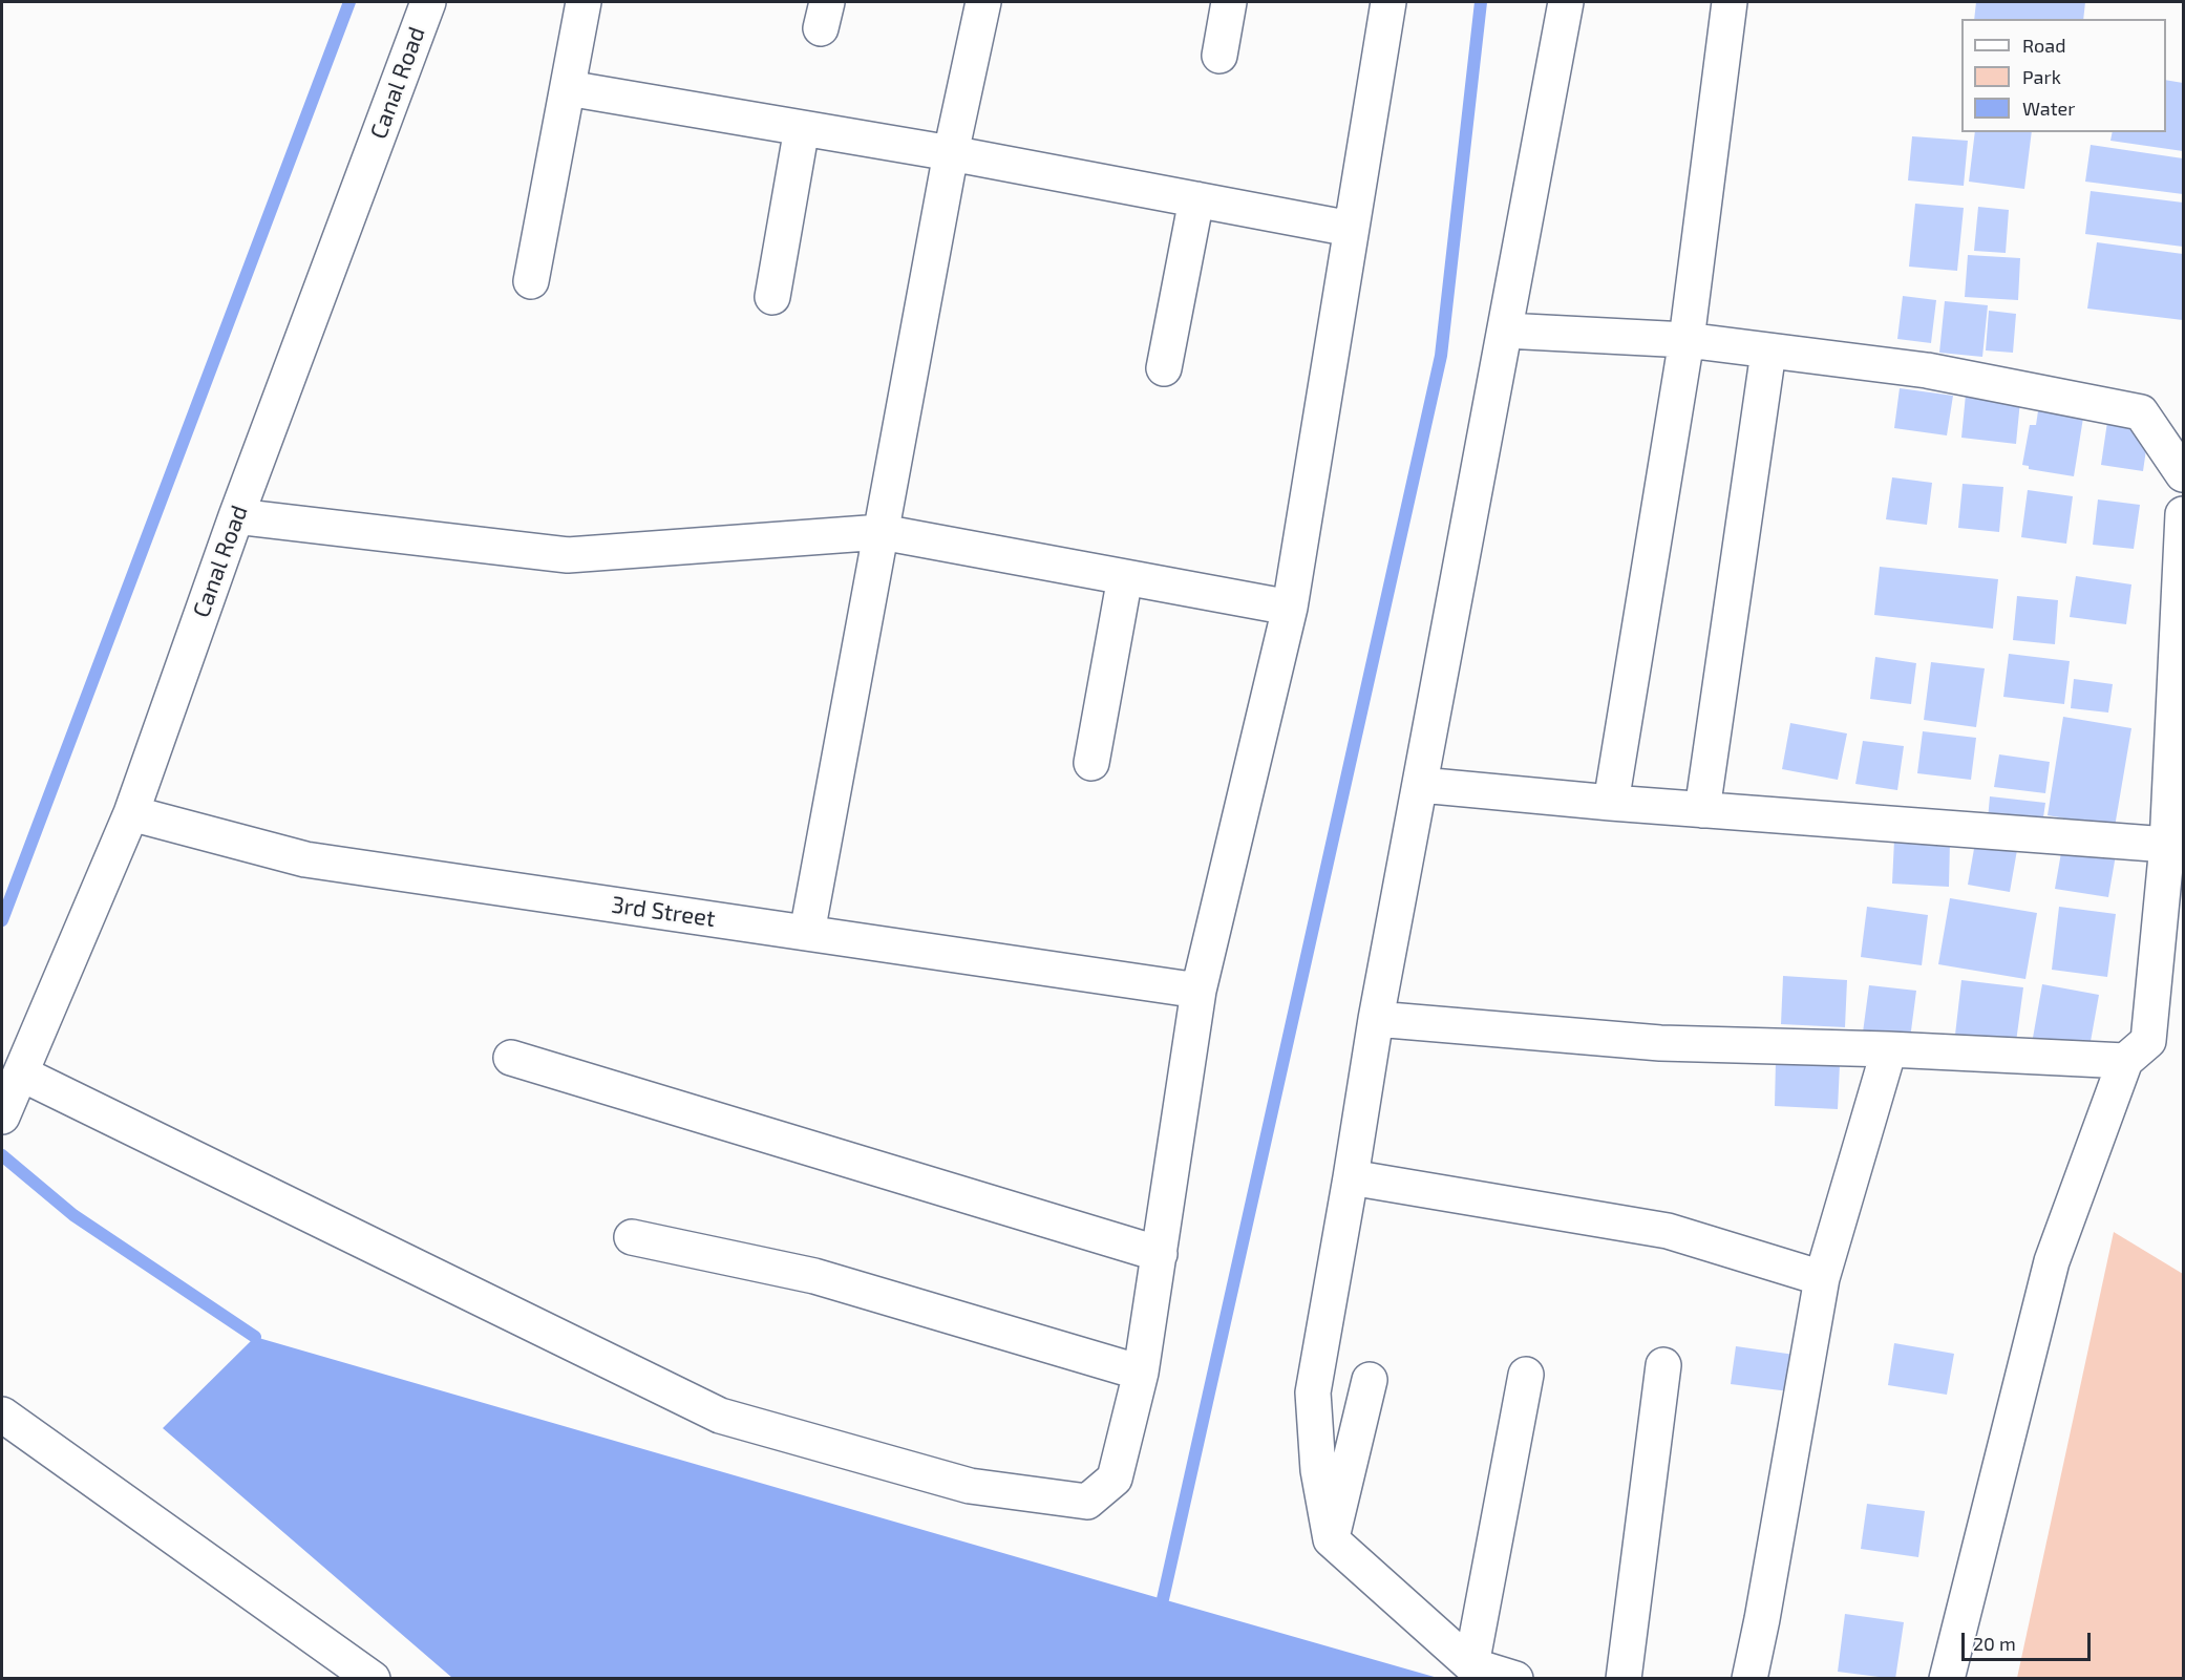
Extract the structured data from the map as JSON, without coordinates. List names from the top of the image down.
{
  "streets": {
    "street": ["Canal Road", "3rd Street"]
  },
  "crossings": [
    ["Canal Road", "3rd Street"]
  ],
  "legend": ["Road", "Park", "Water"],
  "scale_bar": "20 m"
}
